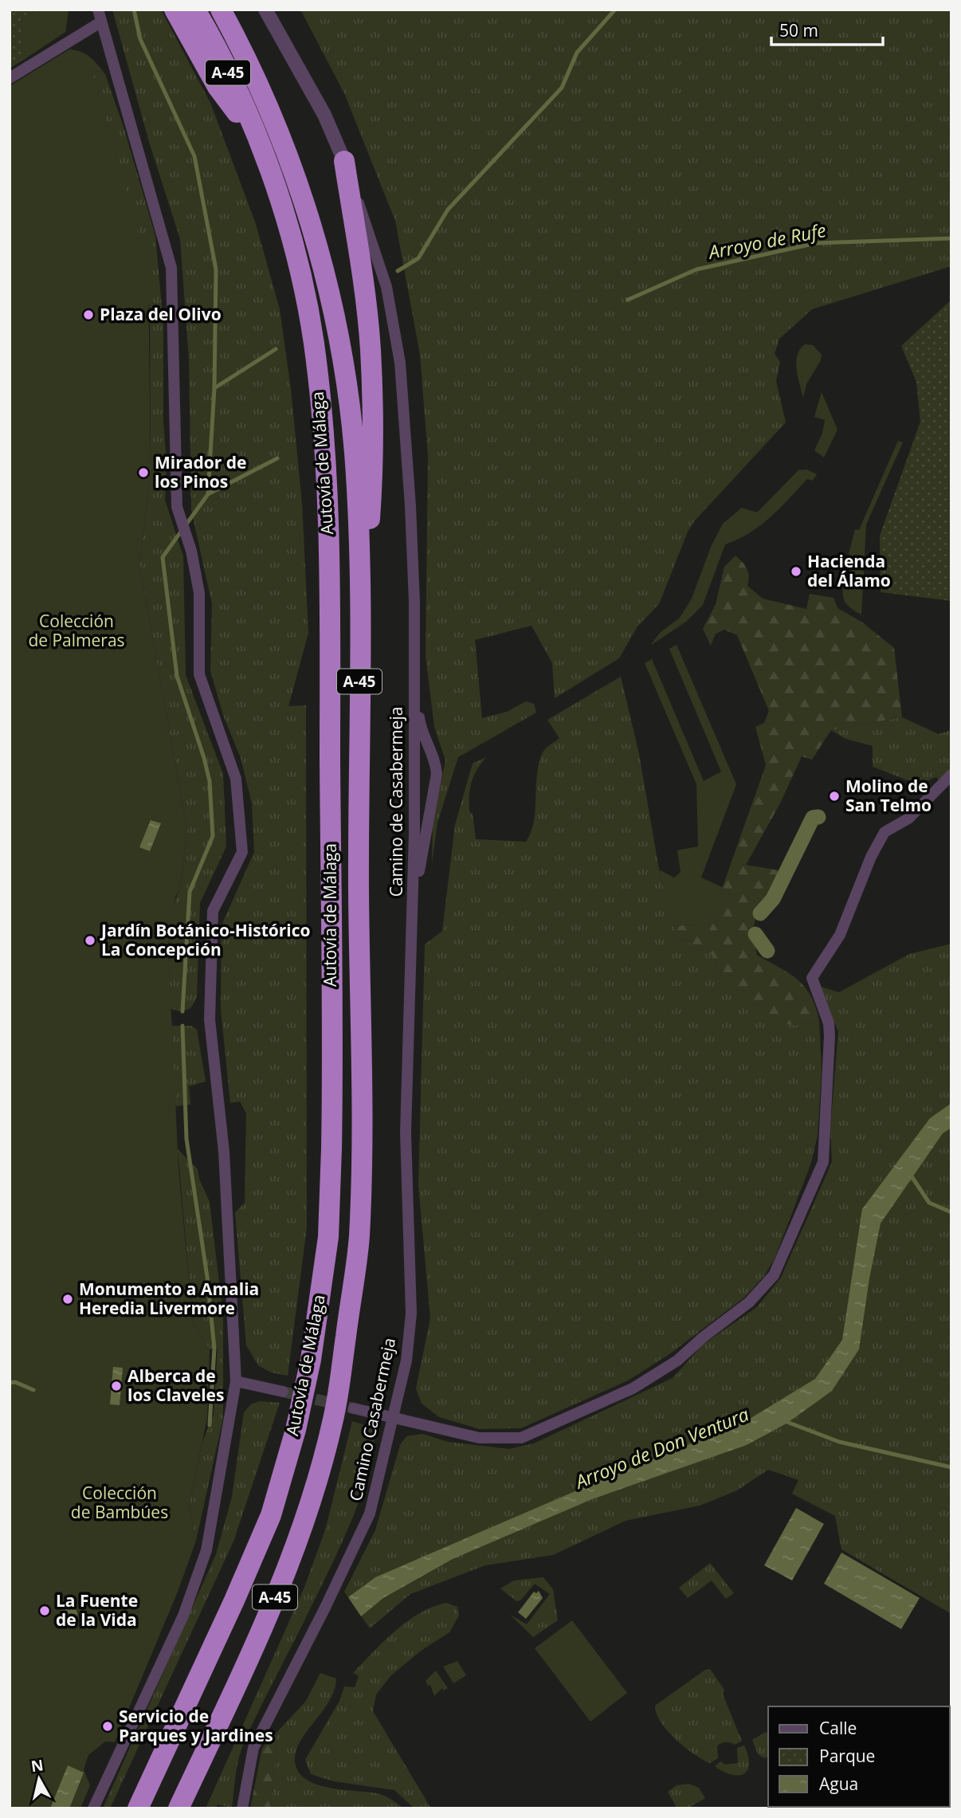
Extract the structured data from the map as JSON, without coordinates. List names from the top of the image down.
{
  "streets": {
    "highway": ["A-45", "Autovía de Málaga"],
    "street": ["Camino de Casabermeja", "Camino Casabermeja"]
  },
  "crossings": [
    ["Camino de Casabermeja", "Camino Casabermeja"]
  ],
  "water": ["Arroyo de Rufe", "Arroyo de Don Ventura"],
  "parks": ["Colección de Palmeras", "Colección de Bambúes"],
  "places": [
    "Plaza del Olivo",
    "Mirador de los Pinos",
    "Hacienda del Álamo",
    "Molino de San Telmo",
    "Jardín Botánico-Histórico La Concepción",
    "Monumento a Amalia Heredia Livermore",
    "Alberca de los Claveles",
    "La Fuente de la Vida",
    "Servicio de Parques y Jardines"
  ],
  "legend": ["Calle", "Parque", "Agua"],
  "scale_bar": "50 m",
  "north": "top"
}
